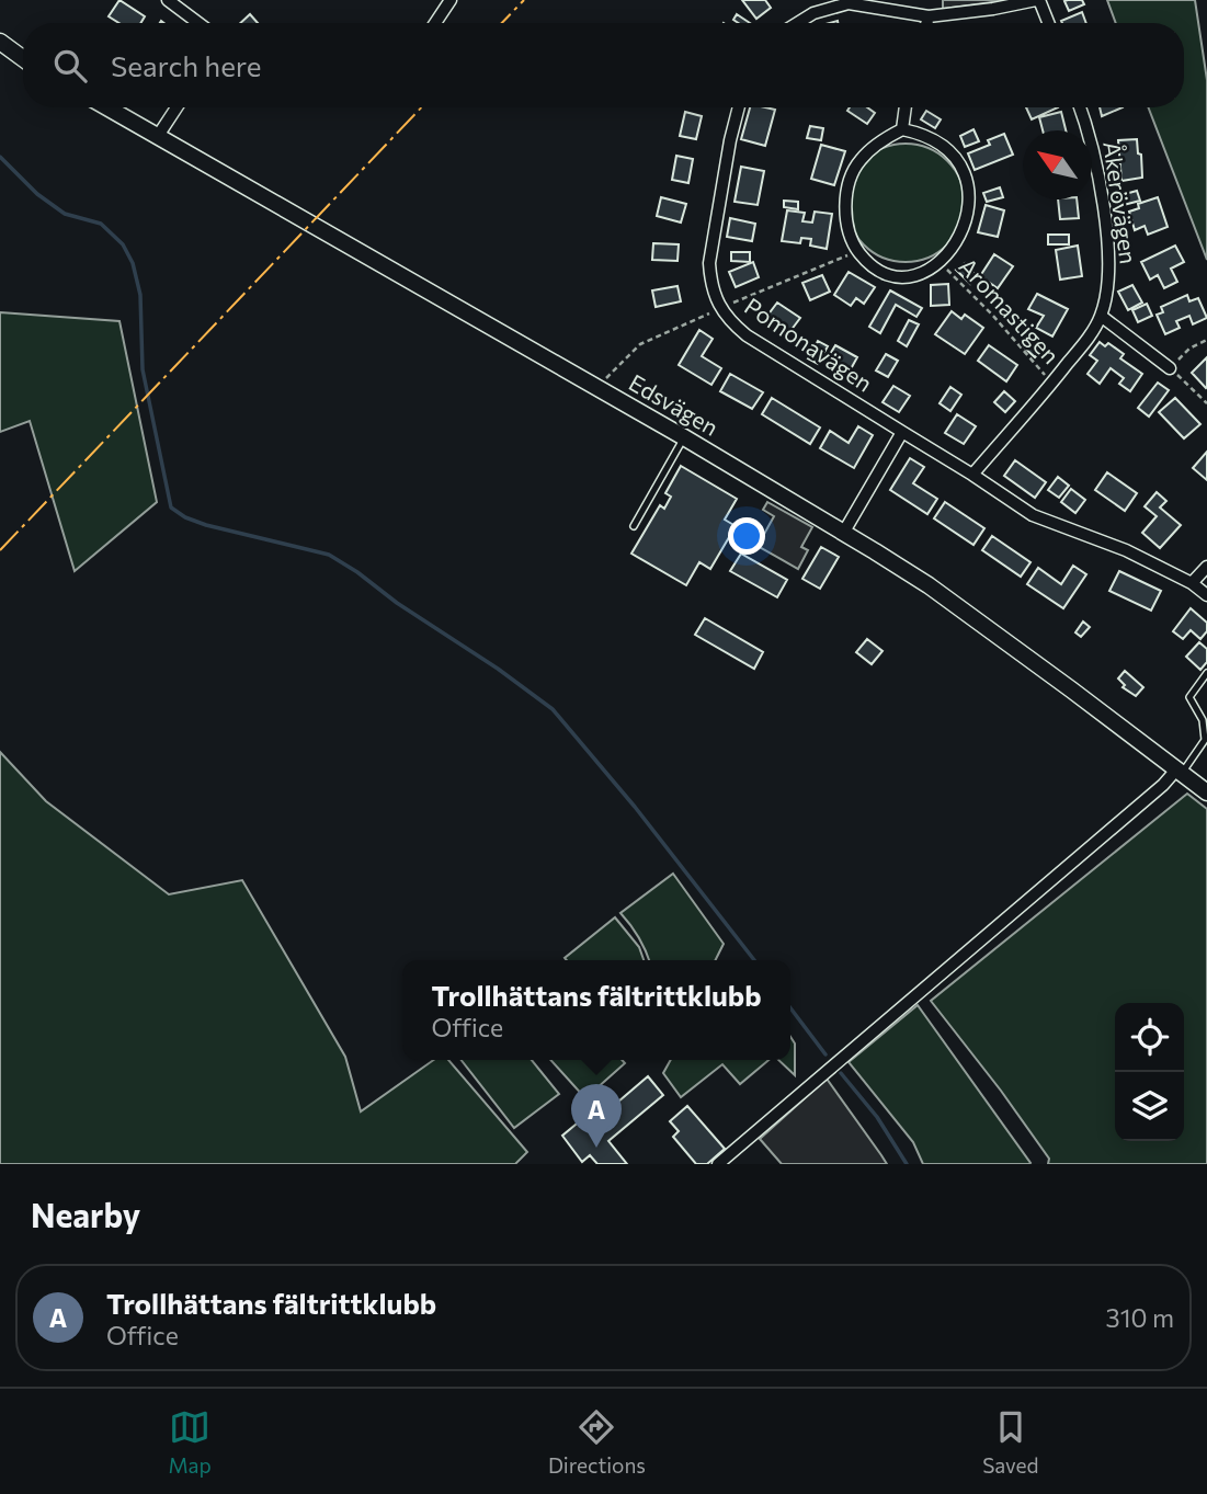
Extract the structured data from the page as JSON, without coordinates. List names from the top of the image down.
{
  "streets": {
    "street": ["Åkerövägen", "Pomonavägen", "Edsvägen"],
    "path": ["Aromastigen"]
  },
  "crossings": [
    ["Åkerövägen", "Aromastigen"],
    ["Åkerövägen", "Pomonavägen"]
  ],
  "north": "top left",
  "page": {
    "search": "Search here",
    "popup": ["Trollhättans fältrittklubb", "Office"],
    "pins": "A",
    "heading": "Nearby",
    "list": [
      {
        "mark": "A",
        "name": "Trollhättans fältrittklubb",
        "note": "Office",
        "value": "310 m"
      }
    ],
    "nav": ["Map", "Directions", "Saved"]
  }
}
